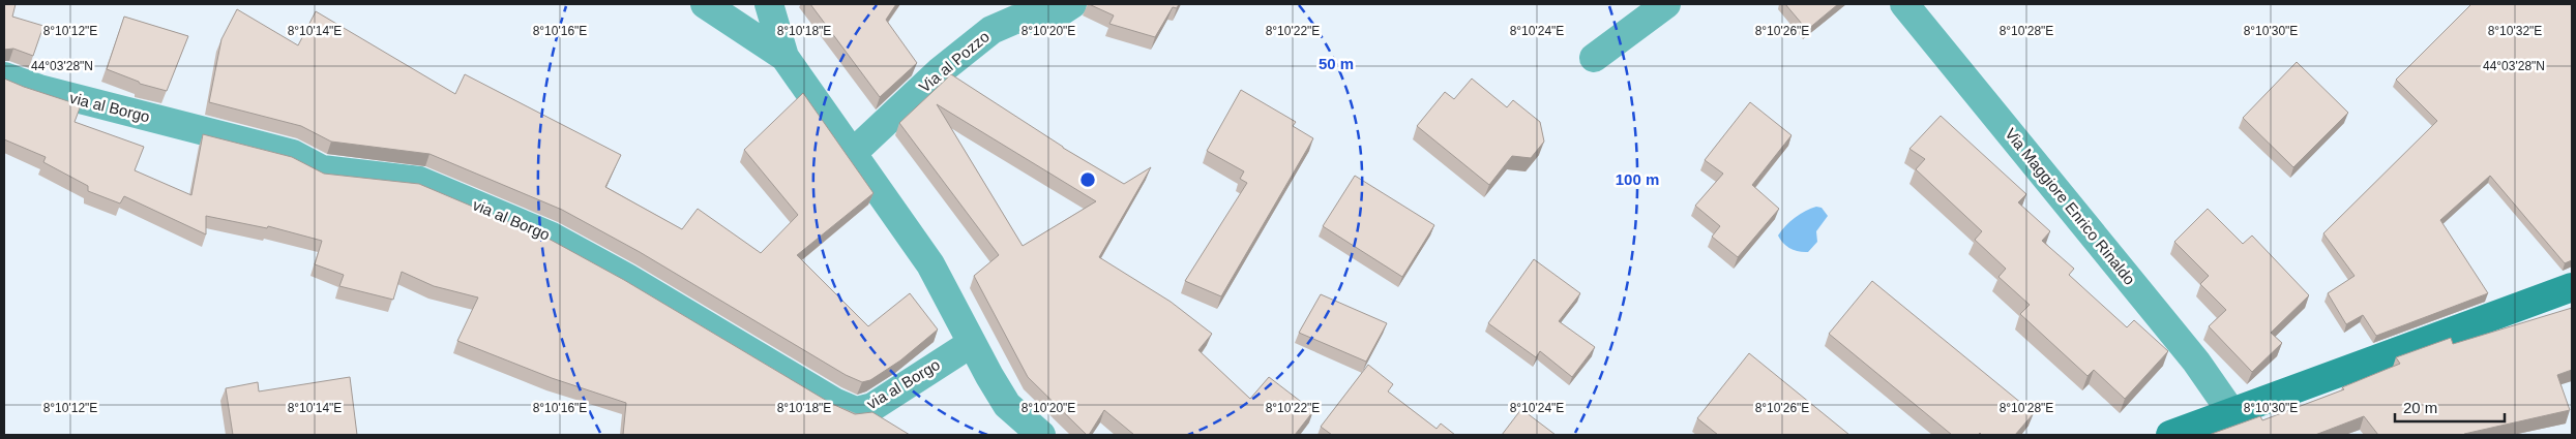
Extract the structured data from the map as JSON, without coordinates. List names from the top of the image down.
{
  "streets": {
    "street": ["Via al Pozzo", "via al Borgo", "Via Maggiore Enrico Rinaldo"]
  },
  "scale_bar": "20 m",
  "coordinates": [
    "8°10'12\"E",
    "8°10'14\"E",
    "8°10'16\"E",
    "8°10'18\"E",
    "8°10'20\"E",
    "8°10'22\"E",
    "8°10'24\"E",
    "8°10'26\"E",
    "8°10'28\"E",
    "8°10'30\"E",
    "8°10'32\"E",
    "44°03'28\"N"
  ],
  "rings": ["50 m", "100 m"]
}
